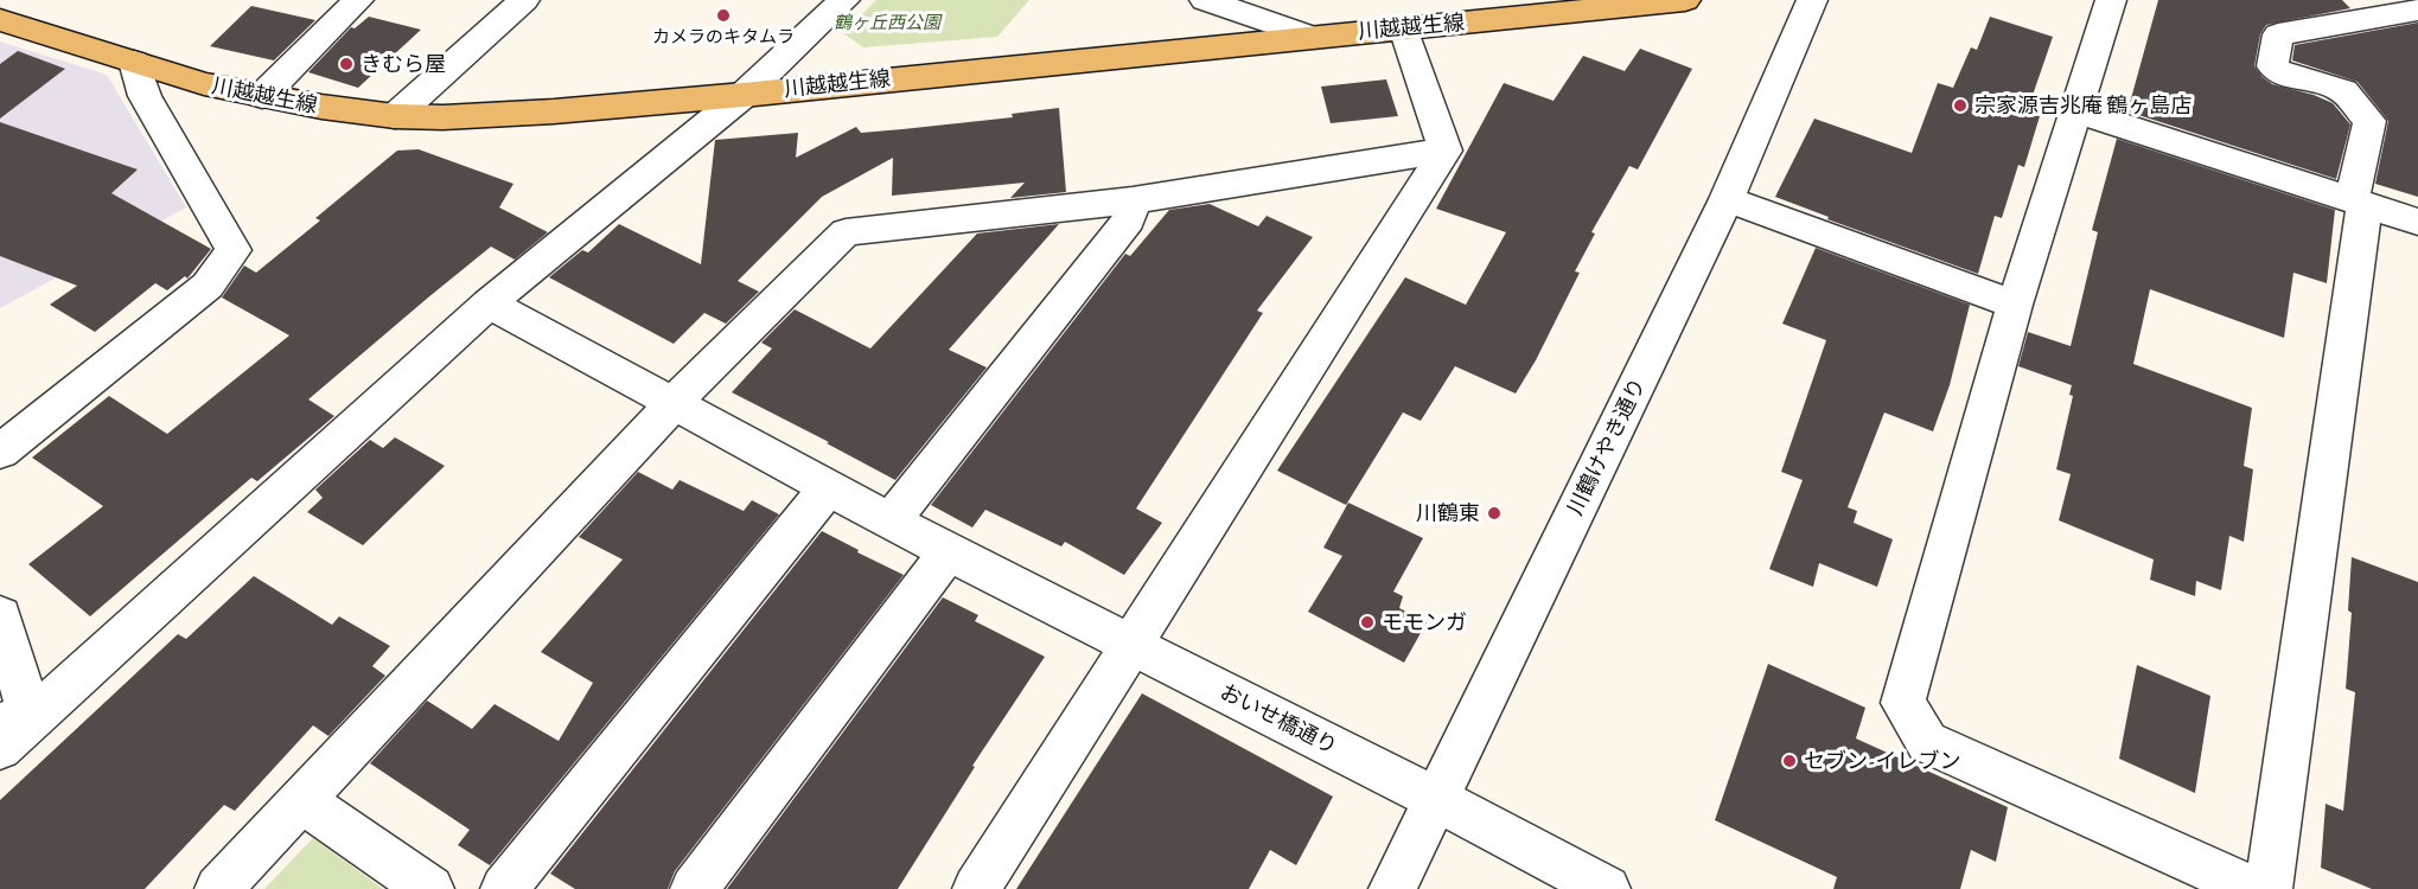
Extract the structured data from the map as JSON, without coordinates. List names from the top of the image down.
{
  "streets": {
    "main road": ["川越越生線"],
    "street": ["川鶴けやき通り", "おいせ橋通り"]
  },
  "crossings": [
    ["川鶴けやき通り", "おいせ橋通り"]
  ],
  "parks": ["鶴ヶ丘西公園"],
  "places": [
    "カメラのキタムラ",
    "きむら屋",
    "宗家源吉兆庵 鶴ヶ島店",
    "川鶴東",
    "モモンガ",
    "セブン-イレブン"
  ]
}
